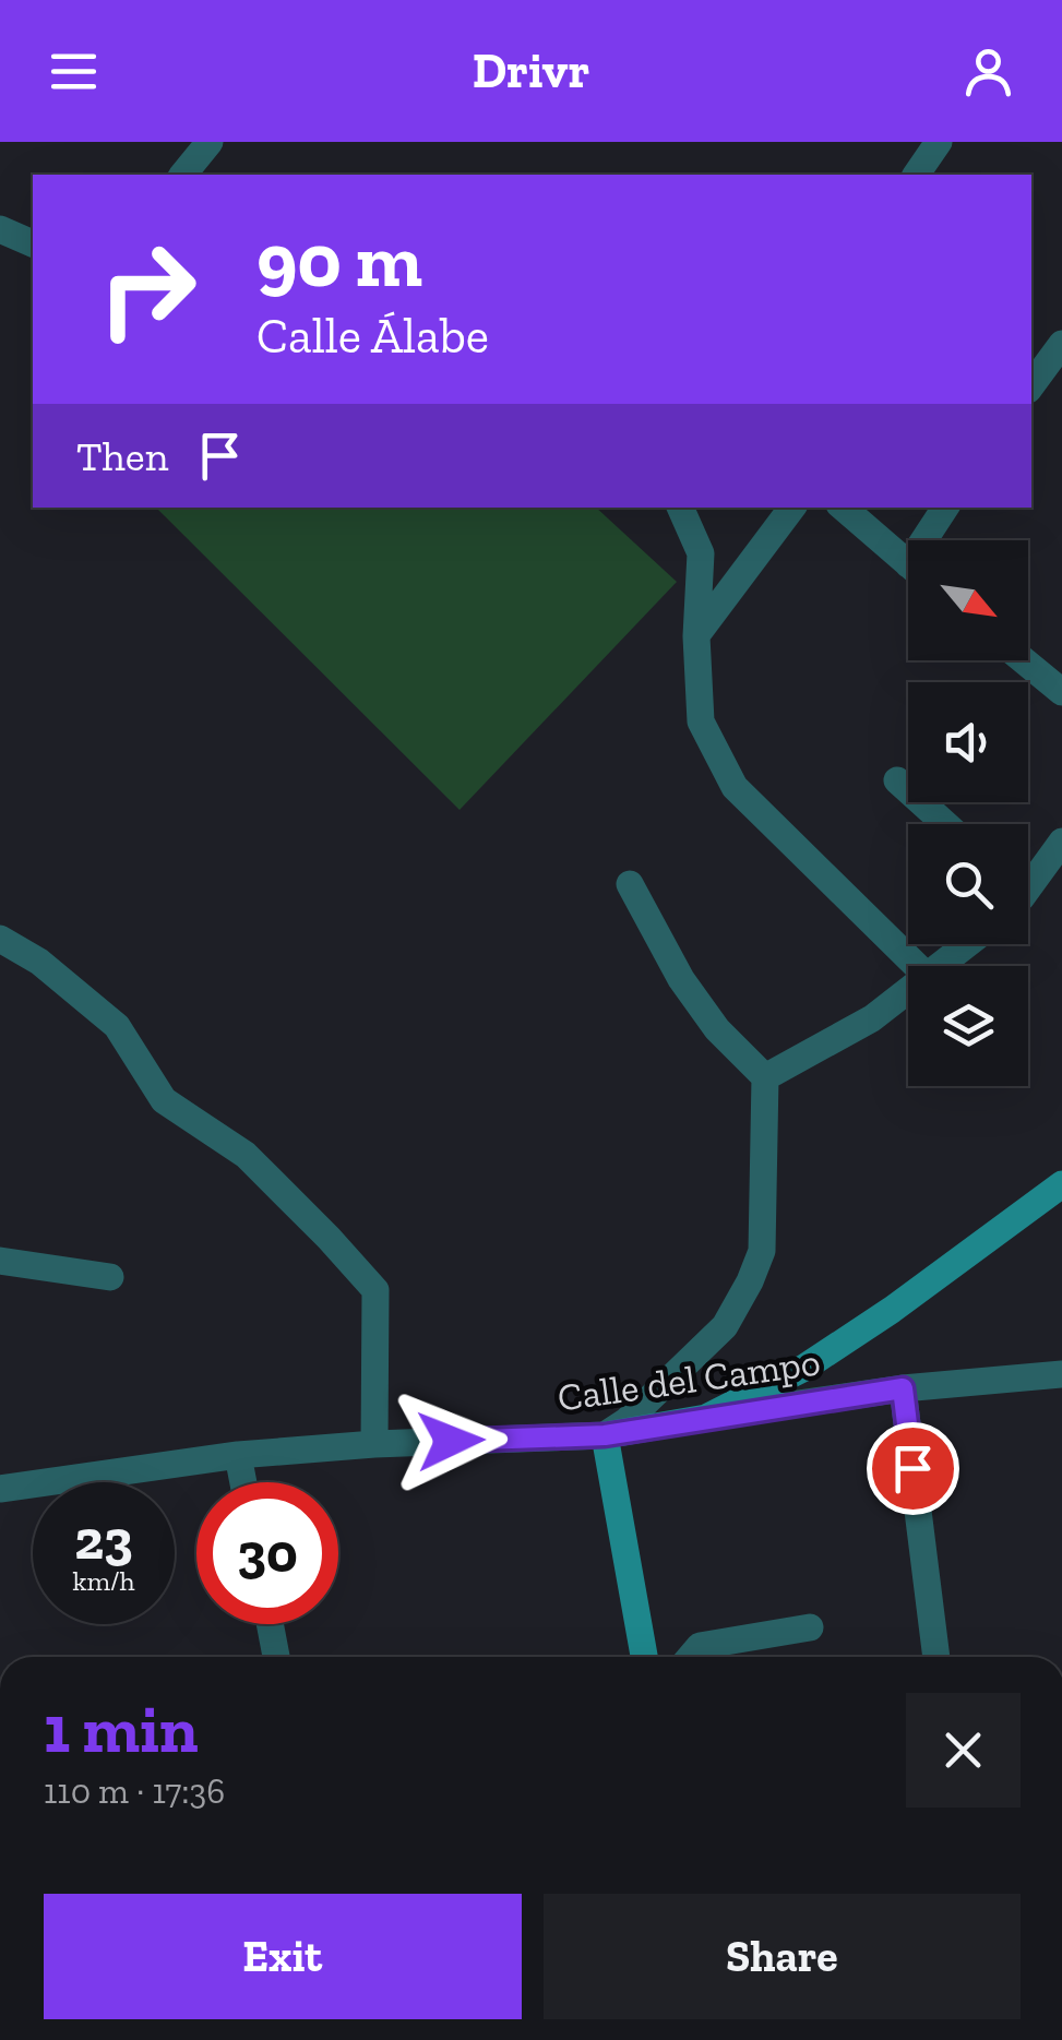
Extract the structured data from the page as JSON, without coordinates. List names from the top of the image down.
{
  "streets": {
    "street": ["Calle del Campo"]
  },
  "north": "bottom right",
  "page": {
    "header": "Drivr",
    "turn": ["90 m", "Calle Álabe"],
    "then": "Then",
    "speed": "23 km/h",
    "limit": "30",
    "heading": ["1 min", "110 m · 17:36"],
    "buttons": ["Exit", "Share"]
  }
}
